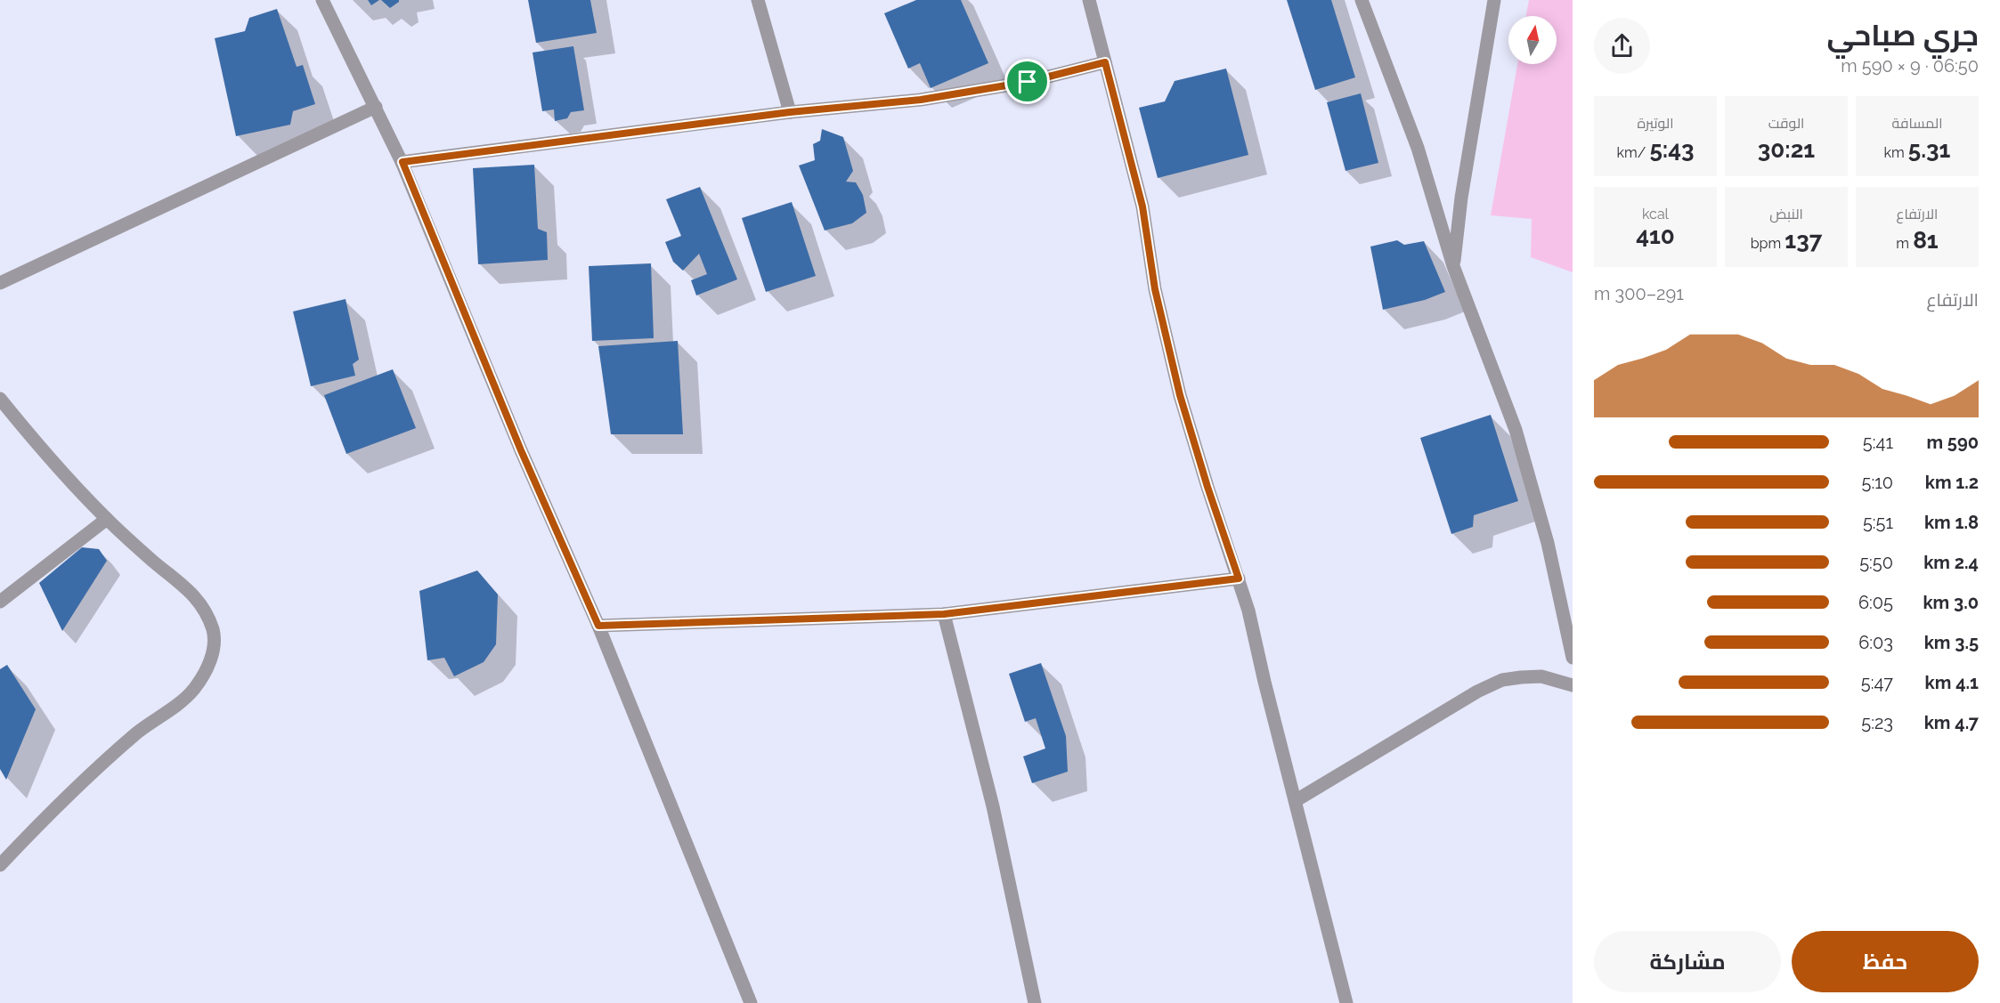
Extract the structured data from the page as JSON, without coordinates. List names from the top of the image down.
{
  "north": "top",
  "page": {
    "heading": ["جري صباحي", "06:50 · 9 × 590 m"],
    "stats": [
      ["المسافة", "5.31 km"],
      ["الوقت", "30:21"],
      ["الوتيرة", "5:43 /km"],
      ["الارتفاع", "81 m"],
      ["النبض", "137 bpm"],
      ["kcal", "410"]
    ],
    "chart": ["الارتفاع", "291–300 m"],
    "list": [
      {
        "name": "590 m",
        "note": "5:41"
      },
      {
        "name": "1.2 km",
        "note": "5:10"
      },
      {
        "name": "1.8 km",
        "note": "5:51"
      },
      {
        "name": "2.4 km",
        "note": "5:50"
      },
      {
        "name": "3.0 km",
        "note": "6:05"
      },
      {
        "name": "3.5 km",
        "note": "6:03"
      },
      {
        "name": "4.1 km",
        "note": "5:47"
      },
      {
        "name": "4.7 km",
        "note": "5:23"
      }
    ],
    "buttons": ["حفظ", "مشاركة"]
  }
}
